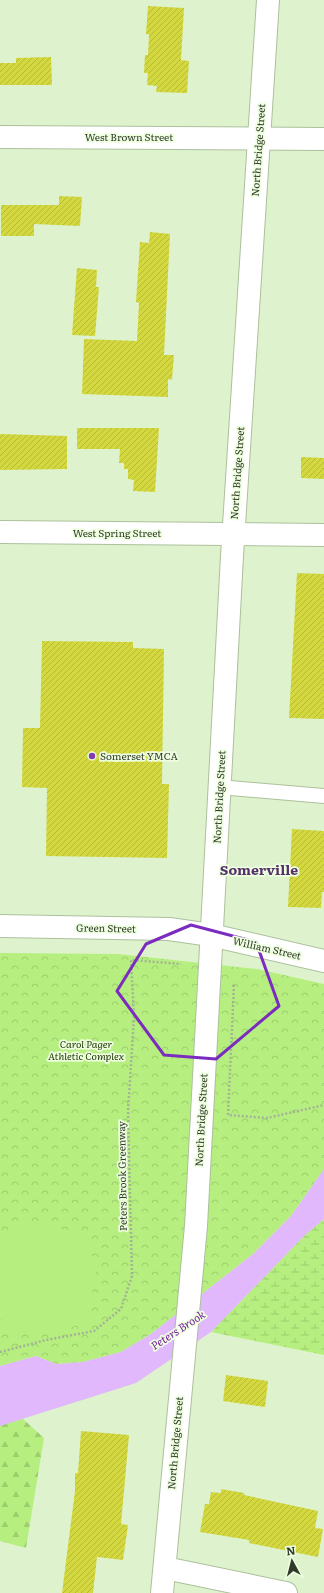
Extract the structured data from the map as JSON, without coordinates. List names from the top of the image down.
{
  "streets": {
    "street": [
      "West Brown Street",
      "North Bridge Street",
      "West Spring Street",
      "Green Street",
      "William Street"
    ],
    "path": ["Peters Brook Greenway"]
  },
  "crossings": [
    ["West Brown Street", "North Bridge Street"],
    ["North Bridge Street", "West Spring Street"],
    ["North Bridge Street", "Green Street"],
    ["North Bridge Street", "William Street"],
    ["Green Street", "William Street"]
  ],
  "districts": ["Somerville"],
  "water": ["Peters Brook"],
  "parks": ["Carol Pager Athletic Complex"],
  "places": ["Somerset YMCA"],
  "north": "top"
}
